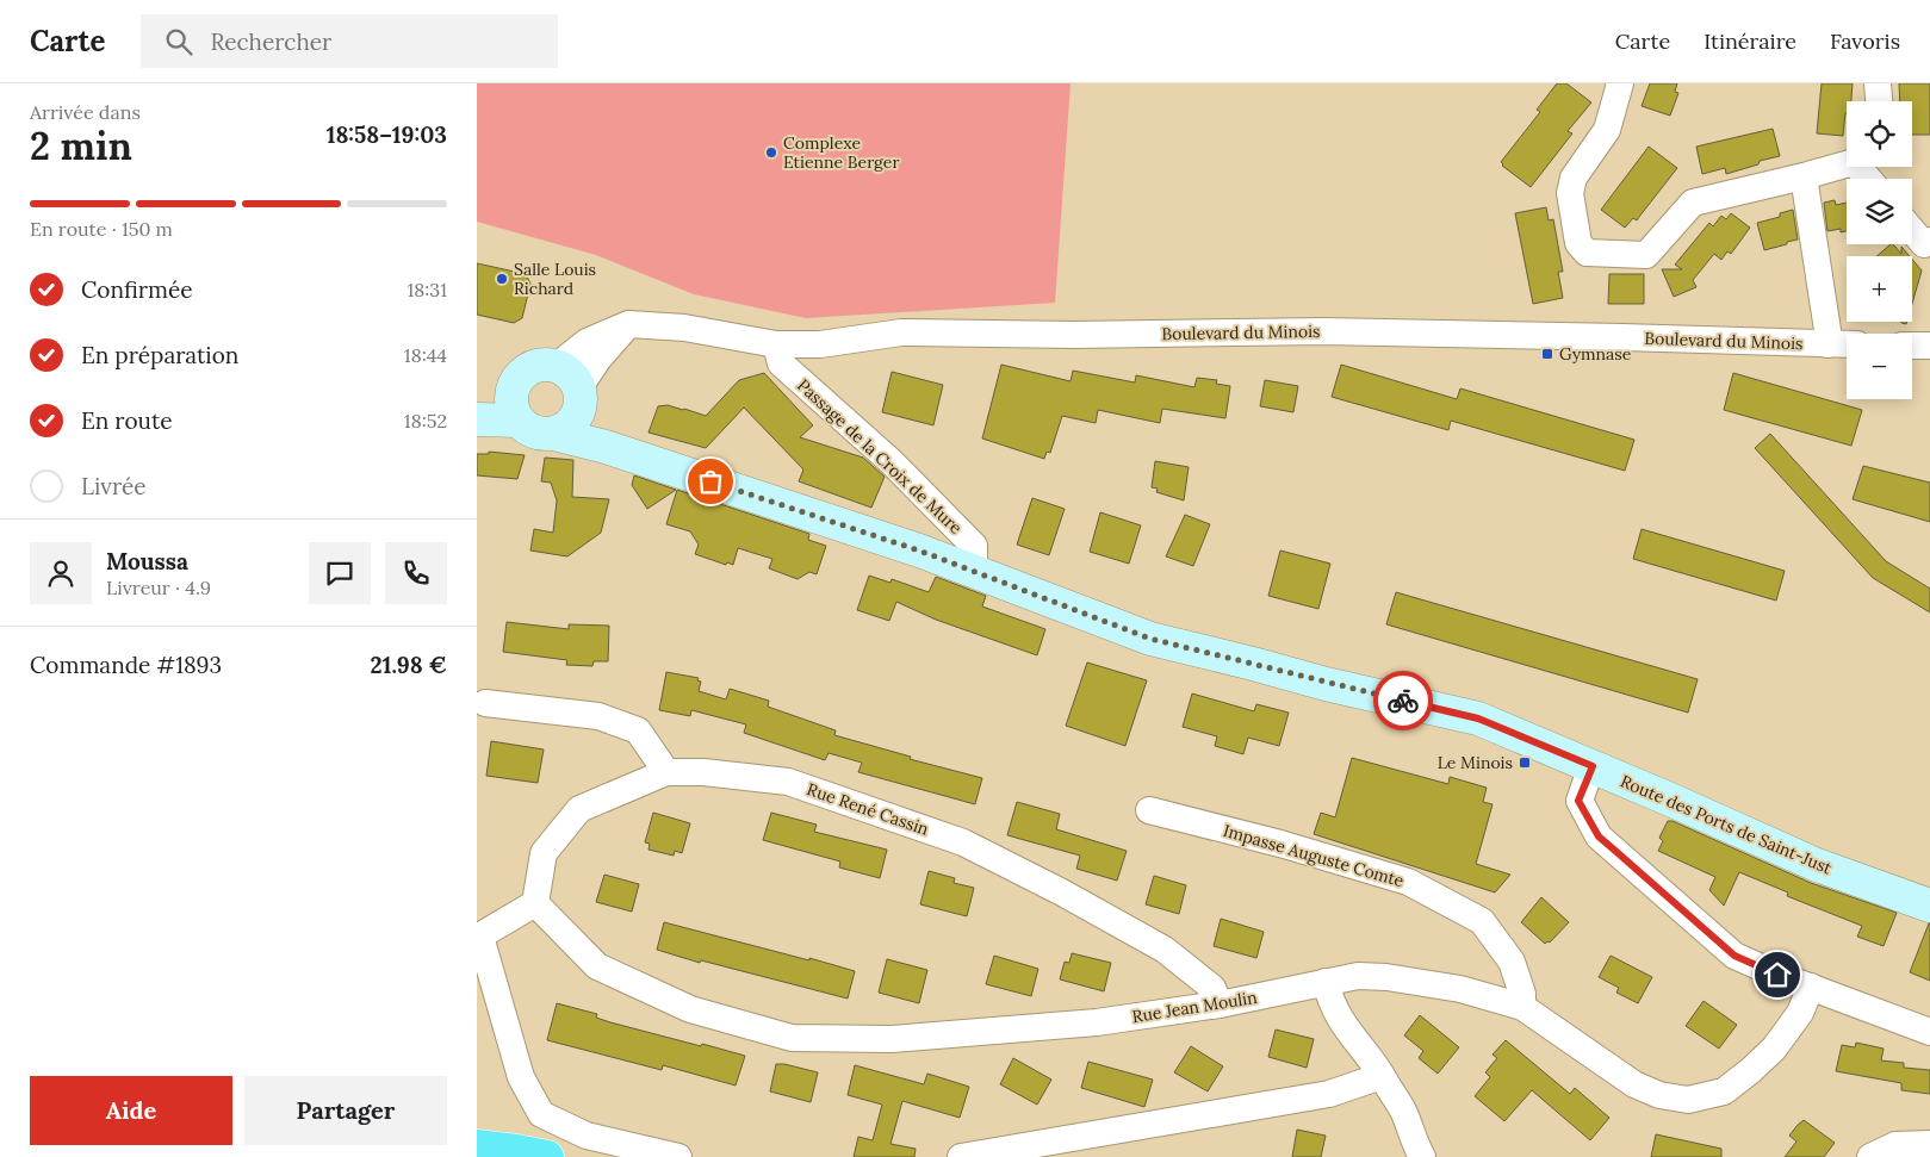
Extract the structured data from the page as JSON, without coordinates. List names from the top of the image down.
{
  "streets": {
    "main road": ["Route des Ports de Saint-Just"],
    "street": [
      "Boulevard du Minois",
      "Passage de la Croix de Mure",
      "Rue René Cassin",
      "Impasse Auguste Comte",
      "Rue Jean Moulin"
    ]
  },
  "crossings": [
    ["Boulevard du Minois", "Passage de la Croix de Mure"],
    ["Boulevard du Minois", "Route des Ports de Saint-Just"],
    ["Passage de la Croix de Mure", "Route des Ports de Saint-Just"],
    ["Rue René Cassin", "Rue Jean Moulin"],
    ["Impasse Auguste Comte", "Rue Jean Moulin"]
  ],
  "places": {
    "other": ["Complexe Etienne Berger", "Salle Louis Richard"],
    "transit": ["Gymnase", "Le Minois"]
  },
  "page": {
    "header": "Carte",
    "search": "Rechercher",
    "nav": ["Carte", "Itinéraire", "Favoris"],
    "heading": ["2 min", "Arrivée dans", "18:58–19:03"],
    "panel": [
      "Moussa",
      "Livreur · 4.9",
      "Commande #1893",
      "21.98 €"
    ],
    "map_buttons": ["+", "−"],
    "bar": "En route · 150 m",
    "list": [
      ["Confirmée", "18:31"],
      ["En préparation", "18:44"],
      ["En route", "18:52"],
      "Livrée"
    ],
    "buttons": ["Aide", "Partager"]
  }
}
